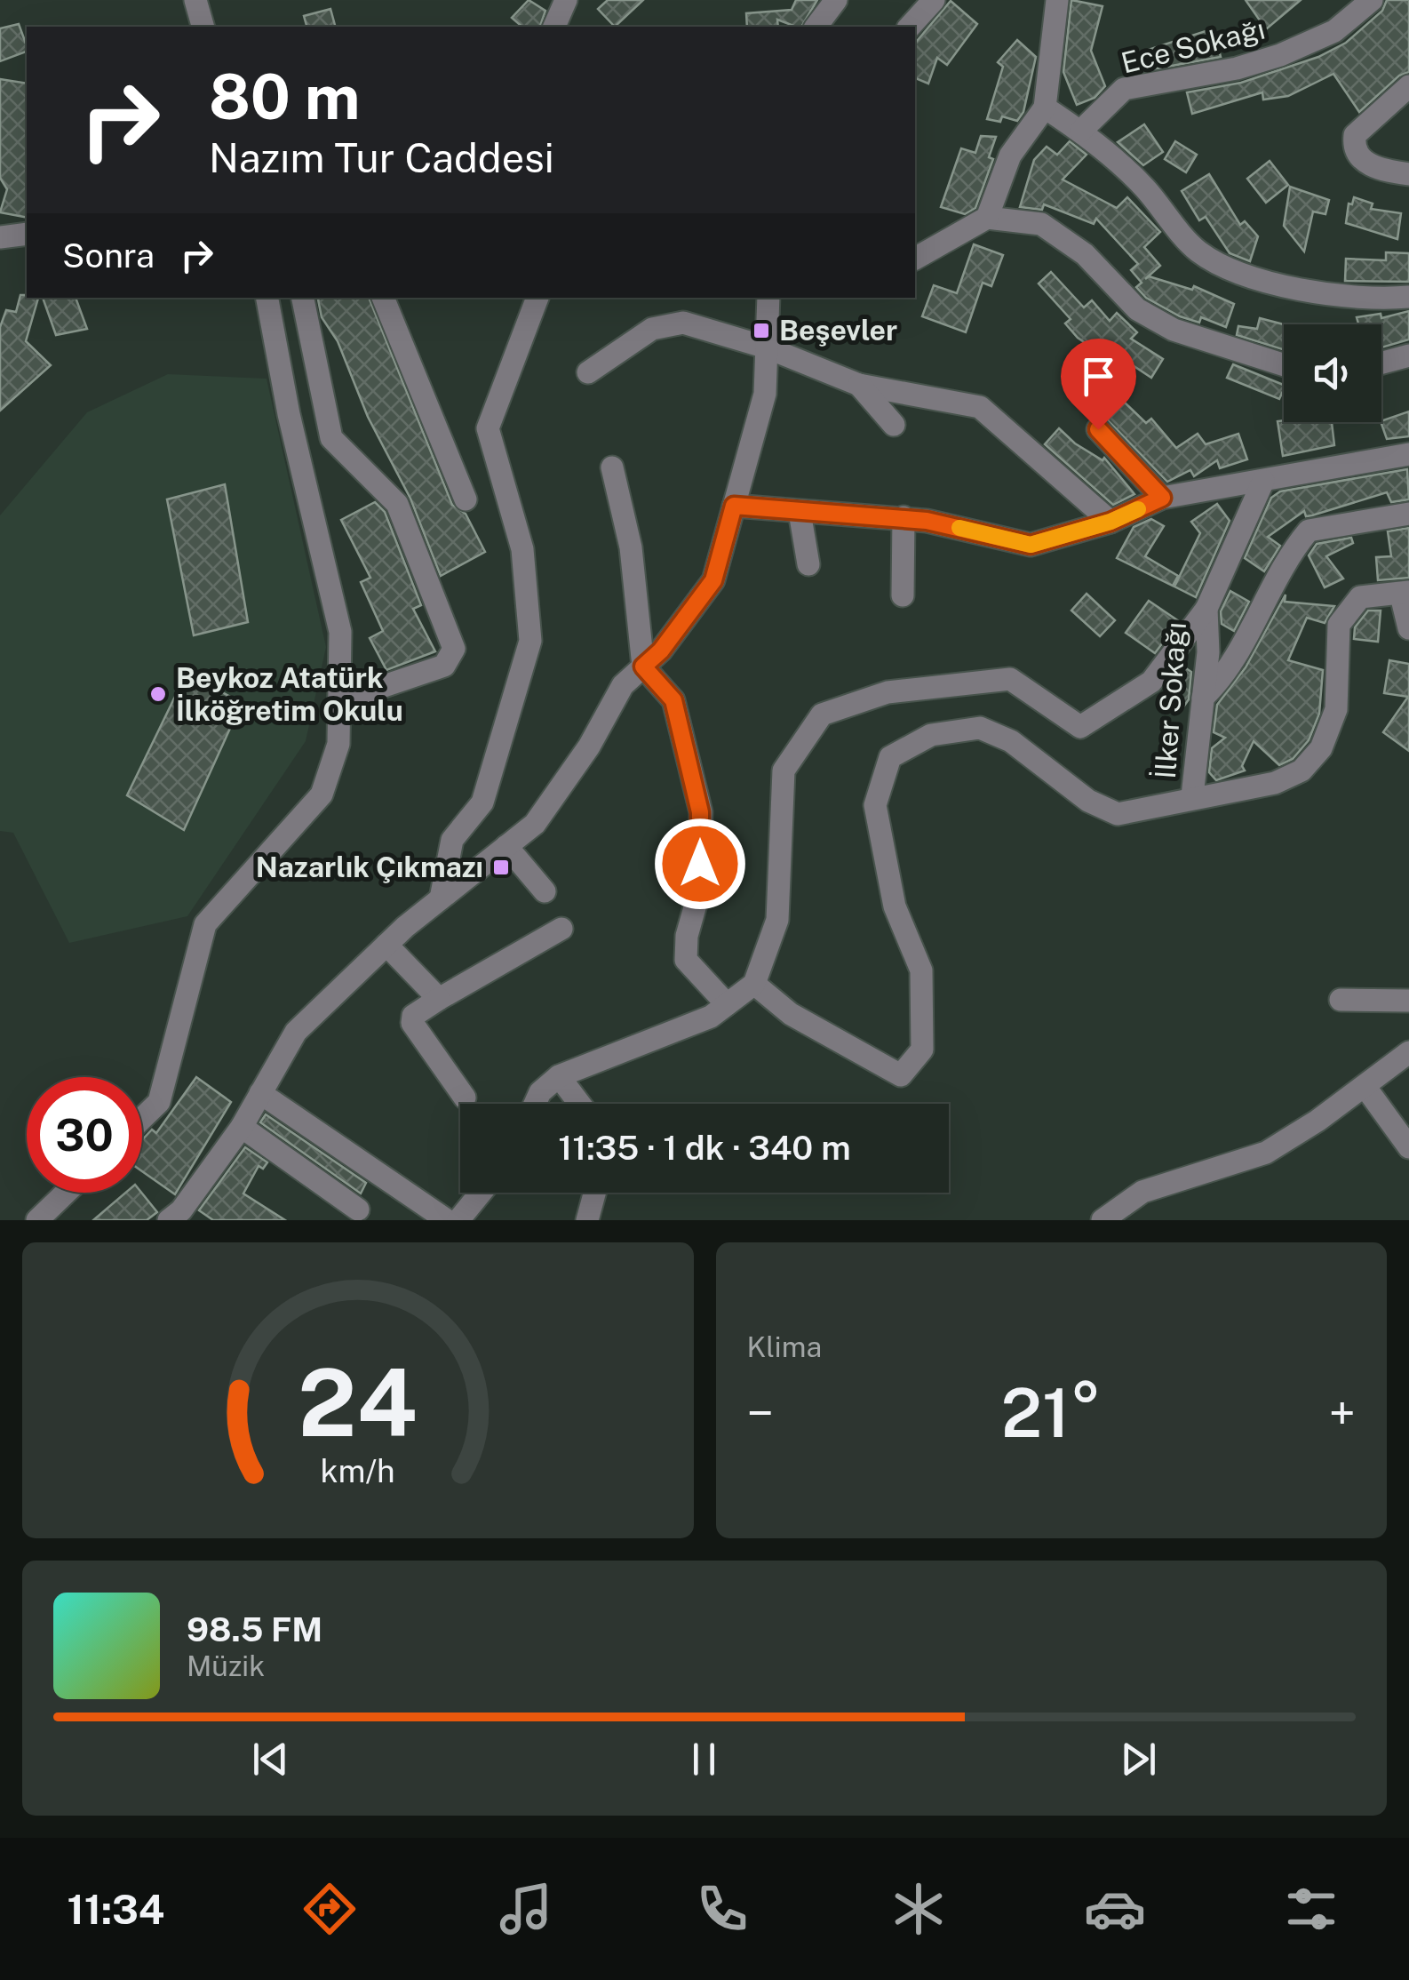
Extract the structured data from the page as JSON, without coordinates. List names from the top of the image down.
{
  "streets": {
    "street": ["Ece Sokağı", "İlker Sokağı"]
  },
  "places": {
    "transit": ["Beşevler", "Nazarlık Çıkmazı"],
    "other": ["Beykoz Atatürk İlköğretim Okulu"]
  },
  "page": {
    "turn": ["80 m", "Nazım Tur Caddesi"],
    "then": "Sonra",
    "limit": "30",
    "trip": "11:35 · 1 dk · 340 m",
    "tile": "Klima",
    "heat": ["−", "21°", "+"],
    "song": ["98.5 FM", "Müzik"],
    "tabs": "11:34",
    "gauge": ["24", "km/h"]
  }
}
